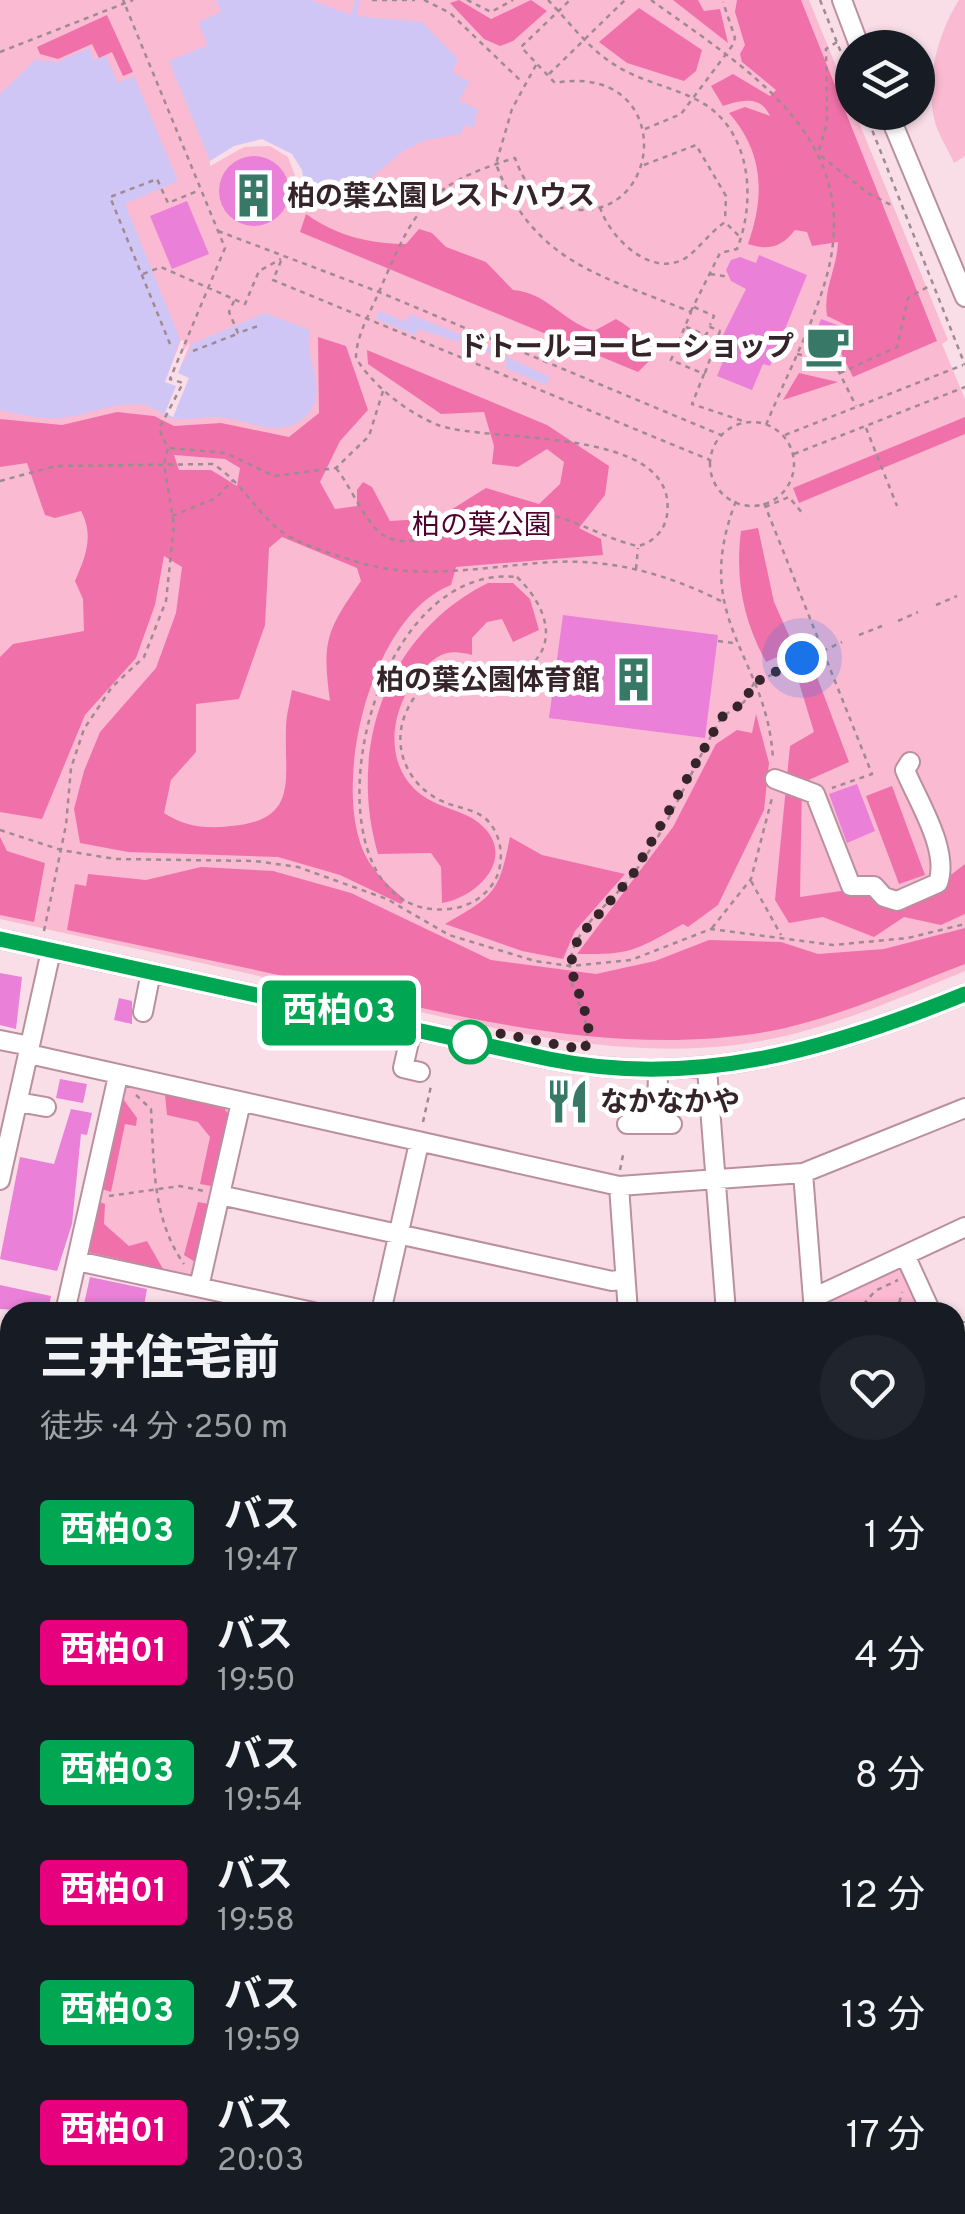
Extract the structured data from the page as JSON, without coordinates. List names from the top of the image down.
{
  "parks": ["柏の葉公園"],
  "places": {
    "building": ["柏の葉公園レストハウス", "柏の葉公園体育館"],
    "cafe": ["ドトールコーヒーショップ"],
    "restaurant": ["なかなかや"]
  },
  "lines": ["bus line 西柏03"],
  "page": {
    "on_map": "西柏03",
    "heading": ["三井住宅前", "徒歩 · 4 分 · 250 m"],
    "list": [
      {
        "mark": "西柏03",
        "name": "バス",
        "note": "19:47",
        "value": "1 分"
      },
      {
        "mark": "西柏01",
        "name": "バス",
        "note": "19:50",
        "value": "4 分"
      },
      {
        "mark": "西柏03",
        "name": "バス",
        "note": "19:54",
        "value": "8 分"
      },
      {
        "mark": "西柏01",
        "name": "バス",
        "note": "19:58",
        "value": "12 分"
      },
      {
        "mark": "西柏03",
        "name": "バス",
        "note": "19:59",
        "value": "13 分"
      },
      {
        "mark": "西柏01",
        "name": "バス",
        "note": "20:03",
        "value": "17 分"
      }
    ]
  }
}
